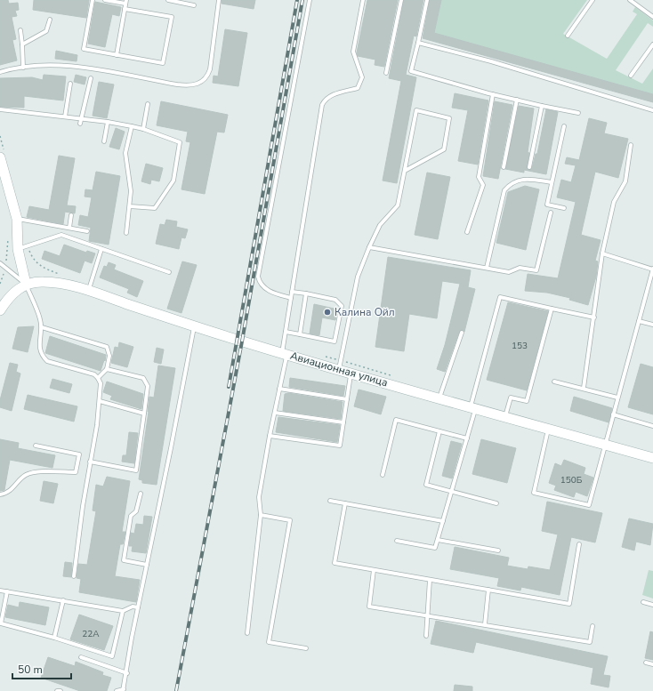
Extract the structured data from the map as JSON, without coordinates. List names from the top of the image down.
{
  "streets": {
    "main road": ["Авиационная улица"]
  },
  "places": ["Калина Ойл"],
  "house_numbers": ["153", "150Б", "22А"],
  "scale_bar": "50 m"
}
